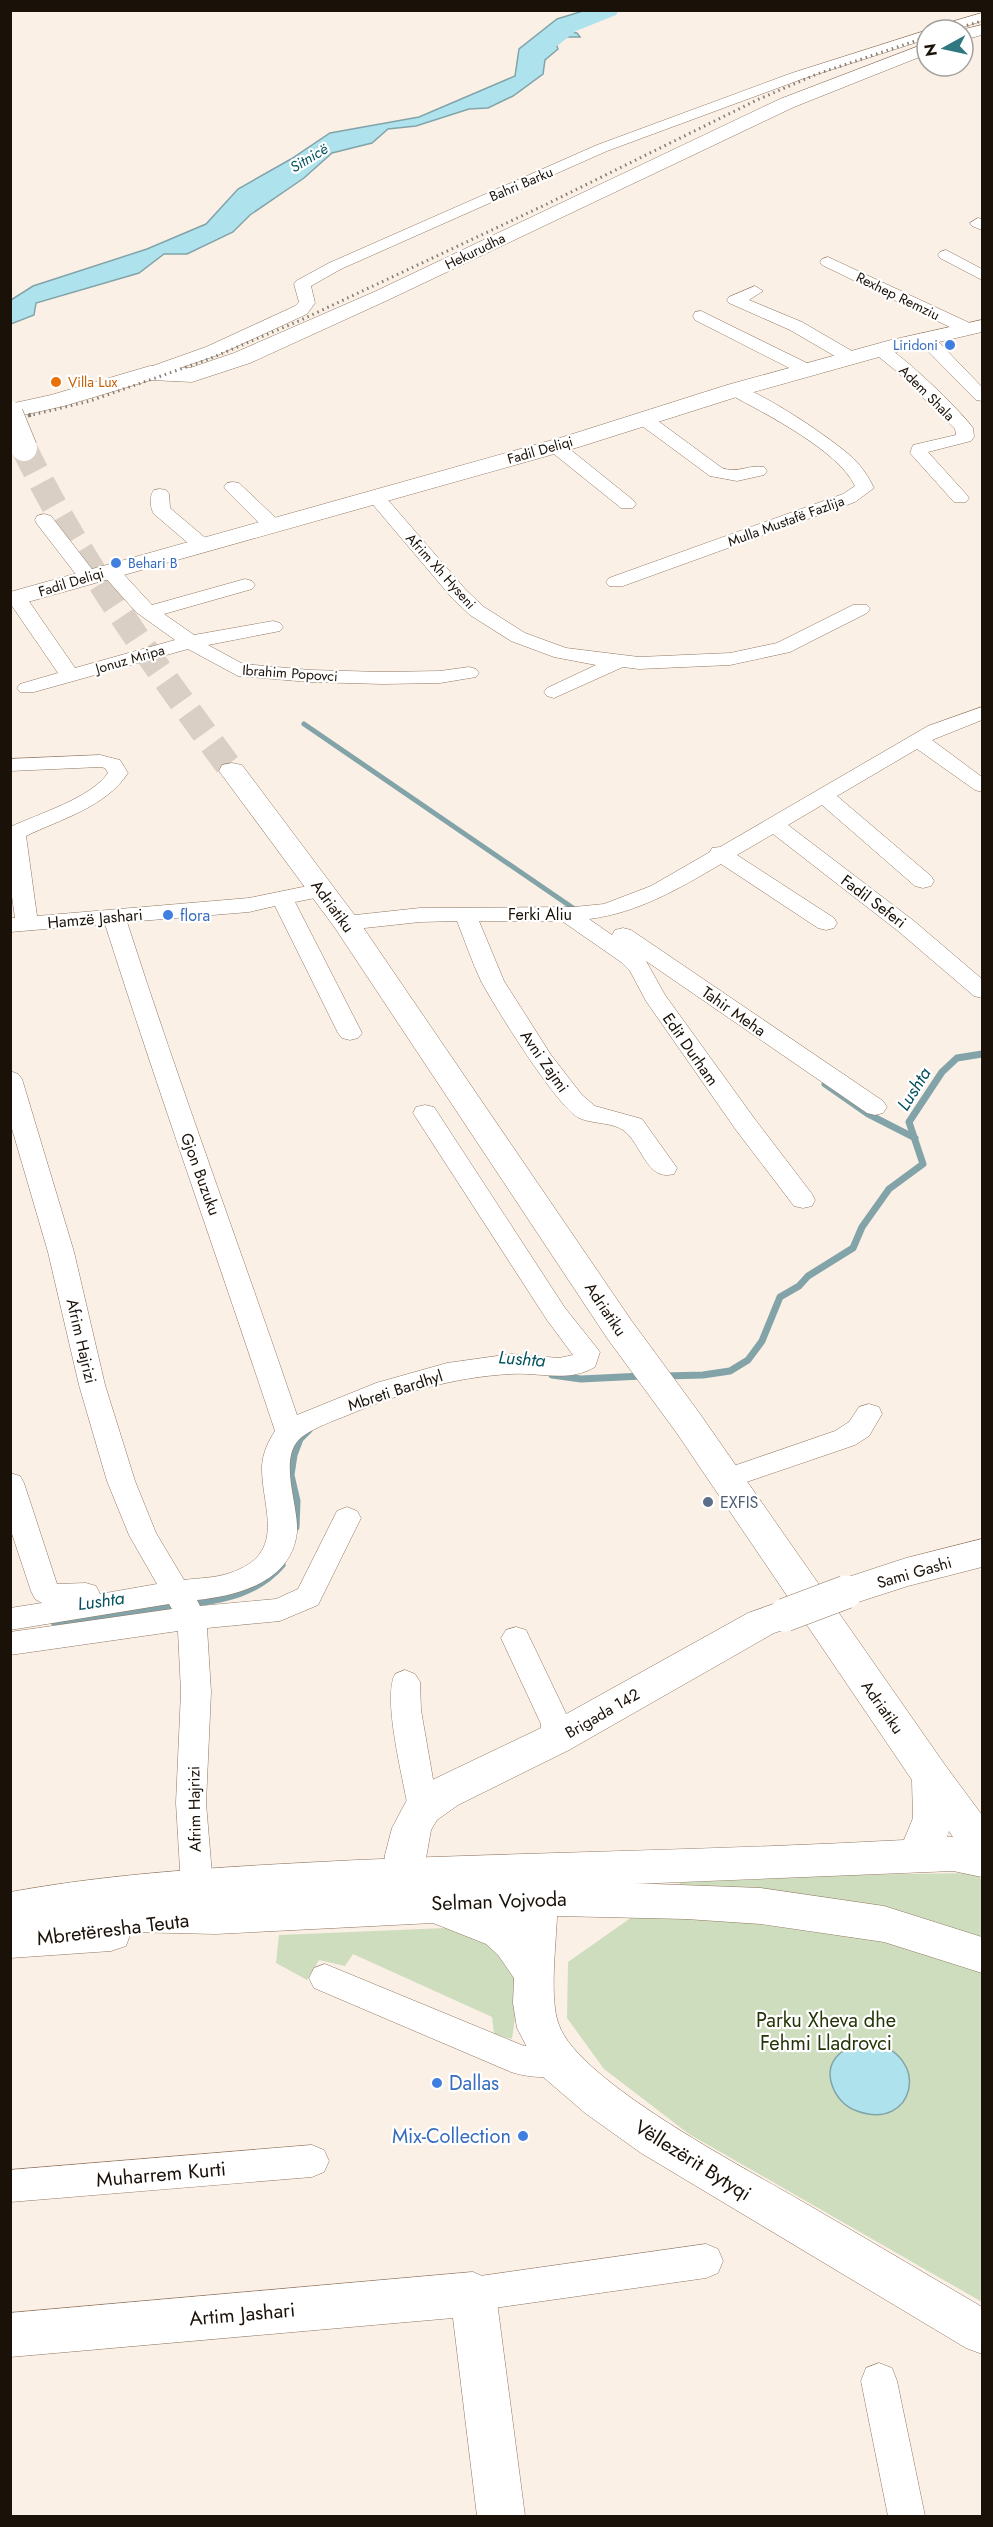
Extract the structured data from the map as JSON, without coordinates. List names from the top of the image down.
{
  "streets": {
    "main road": [
      "Hekurudha",
      "Fadil Deliqi",
      "Adriatiku",
      "Sami Gashi",
      "Brigada 142",
      "Selman Vojvoda",
      "Mbretëresha Teuta",
      "Vëllezërit Bytyqi",
      "Artim Jashari"
    ],
    "street": [
      "Bahri Barku",
      "Rexhep Remziu",
      "Adem Shala",
      "Mulla Mustafë Fazlija",
      "Afrim Xh Hyseni",
      "Jonuz Mripa",
      "Ibrahim Popovci",
      "Fadil Seferi",
      "Ferki Aliu",
      "Hamzë Jashari",
      "Tahir Meha",
      "Edit Durham",
      "Avni Zajmi",
      "Gjon Buzuku",
      "Afrim Hajrizi",
      "Mbreti Bardhyl",
      "Muharrem Kurti"
    ]
  },
  "crossings": [
    ["Bahri Barku", "Hekurudha"],
    ["Rexhep Remziu", "Fadil Deliqi"],
    ["Adem Shala", "Fadil Deliqi"],
    ["Fadil Deliqi", "Mulla Mustafë Fazlija"],
    ["Fadil Deliqi", "Afrim Xh Hyseni"],
    ["Fadil Deliqi", "Ibrahim Popovci"],
    ["Jonuz Mripa", "Ibrahim Popovci"],
    ["Fadil Seferi", "Ferki Aliu"],
    ["Adriatiku", "Ferki Aliu"],
    ["Adriatiku", "Hamzë Jashari"],
    ["Ferki Aliu", "Tahir Meha"],
    ["Ferki Aliu", "Edit Durham"],
    ["Ferki Aliu", "Avni Zajmi"],
    ["Hamzë Jashari", "Gjon Buzuku"],
    ["Tahir Meha", "Edit Durham"],
    ["Gjon Buzuku", "Mbreti Bardhyl"],
    ["Afrim Hajrizi", "Selman Vojvoda"],
    ["Afrim Hajrizi", "Mbretëresha Teuta"],
    ["Sami Gashi", "Brigada 142"],
    ["Selman Vojvoda", "Mbretëresha Teuta"],
    ["Selman Vojvoda", "Vëllezërit Bytyqi"]
  ],
  "water": ["Sitnicë", "Lushta"],
  "parks": ["Parku Xheva dhe Fehmi Lladrovci"],
  "places": [
    "Liridoni",
    "Villa Lux",
    "Behari B",
    "flora",
    "EXFIS",
    "Dallas",
    "Mix-Collection"
  ],
  "north": "left"
}
